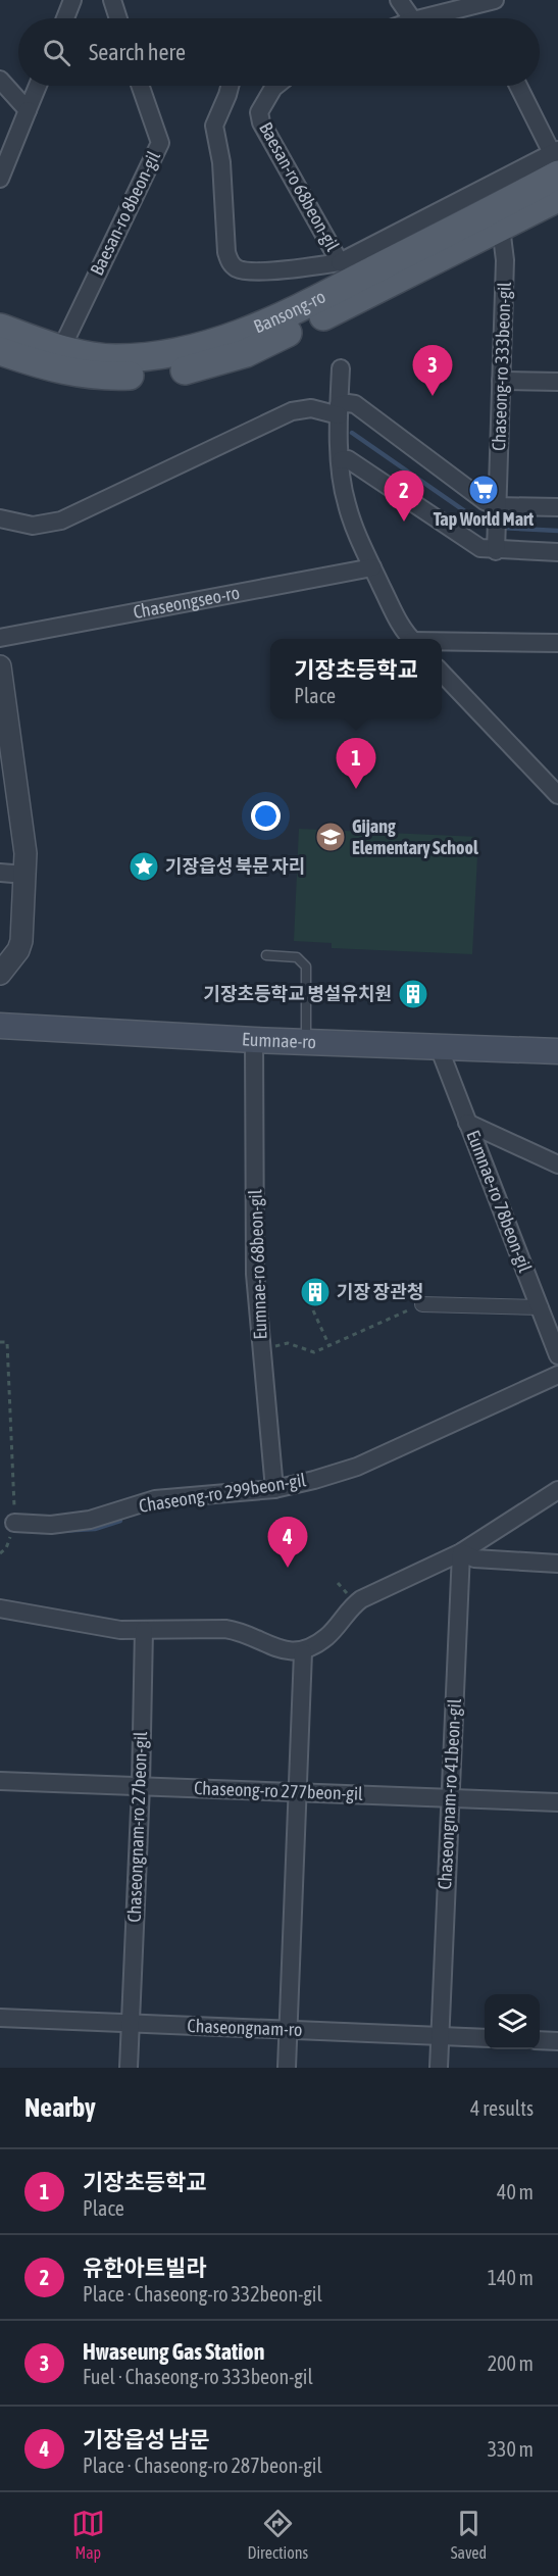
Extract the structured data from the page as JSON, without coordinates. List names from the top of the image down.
{
  "streets": {
    "main road": ["Bansong-ro", "Eumnae-ro"],
    "street": [
      "Baesan-ro 68beon-gil",
      "Baesan-ro 8beon-gil",
      "Chaseong-ro 333beon-gil",
      "Chaseongseo-ro",
      "Eumnae-ro 78beon-gil",
      "Eumnae-ro 68beon-gil",
      "Chaseong-ro 299beon-gil",
      "Chaseong-ro 277beon-gil",
      "Chaseongnam-ro 41beon-gil",
      "Chaseongnam-ro 27beon-gil",
      "Chaseongnam-ro"
    ]
  },
  "crossings": [
    ["Baesan-ro 8beon-gil", "Bansong-ro"],
    ["Bansong-ro", "Chaseong-ro 333beon-gil"],
    ["Eumnae-ro", "Eumnae-ro 78beon-gil"],
    ["Eumnae-ro", "Eumnae-ro 68beon-gil"],
    ["Eumnae-ro 68beon-gil", "Chaseong-ro 299beon-gil"],
    ["Chaseong-ro 277beon-gil", "Chaseongnam-ro 41beon-gil"],
    ["Chaseong-ro 277beon-gil", "Chaseongnam-ro 27beon-gil"],
    ["Chaseongnam-ro 41beon-gil", "Chaseongnam-ro"],
    ["Chaseongnam-ro 27beon-gil", "Chaseongnam-ro"]
  ],
  "places": {
    "supermarket": ["Tap World Mart"],
    "school or university": ["Gijang Elementary School"],
    "place": ["기장읍성 북문 자리"],
    "building": ["기장초등학교 병설유치원", "기장 장관청"]
  },
  "page": {
    "search": "Search here",
    "pins": [
      "3",
      "2",
      "1",
      "4"
    ],
    "popup": ["기장초등학교", "Place"],
    "heading": ["Nearby", "4 results"],
    "list": [
      {
        "mark": "1",
        "name": "기장초등학교",
        "note": "Place",
        "value": "40 m"
      },
      {
        "mark": "2",
        "name": "유한아트빌라",
        "note": "Place · Chaseong-ro 332beon-gil",
        "value": "140 m"
      },
      {
        "mark": "3",
        "name": "Hwaseung Gas Station",
        "note": "Fuel · Chaseong-ro 333beon-gil",
        "value": "200 m"
      },
      {
        "mark": "4",
        "name": "기장읍성 남문",
        "note": "Place · Chaseong-ro 287beon-gil",
        "value": "330 m"
      }
    ],
    "nav": ["Map", "Directions", "Saved"]
  }
}
